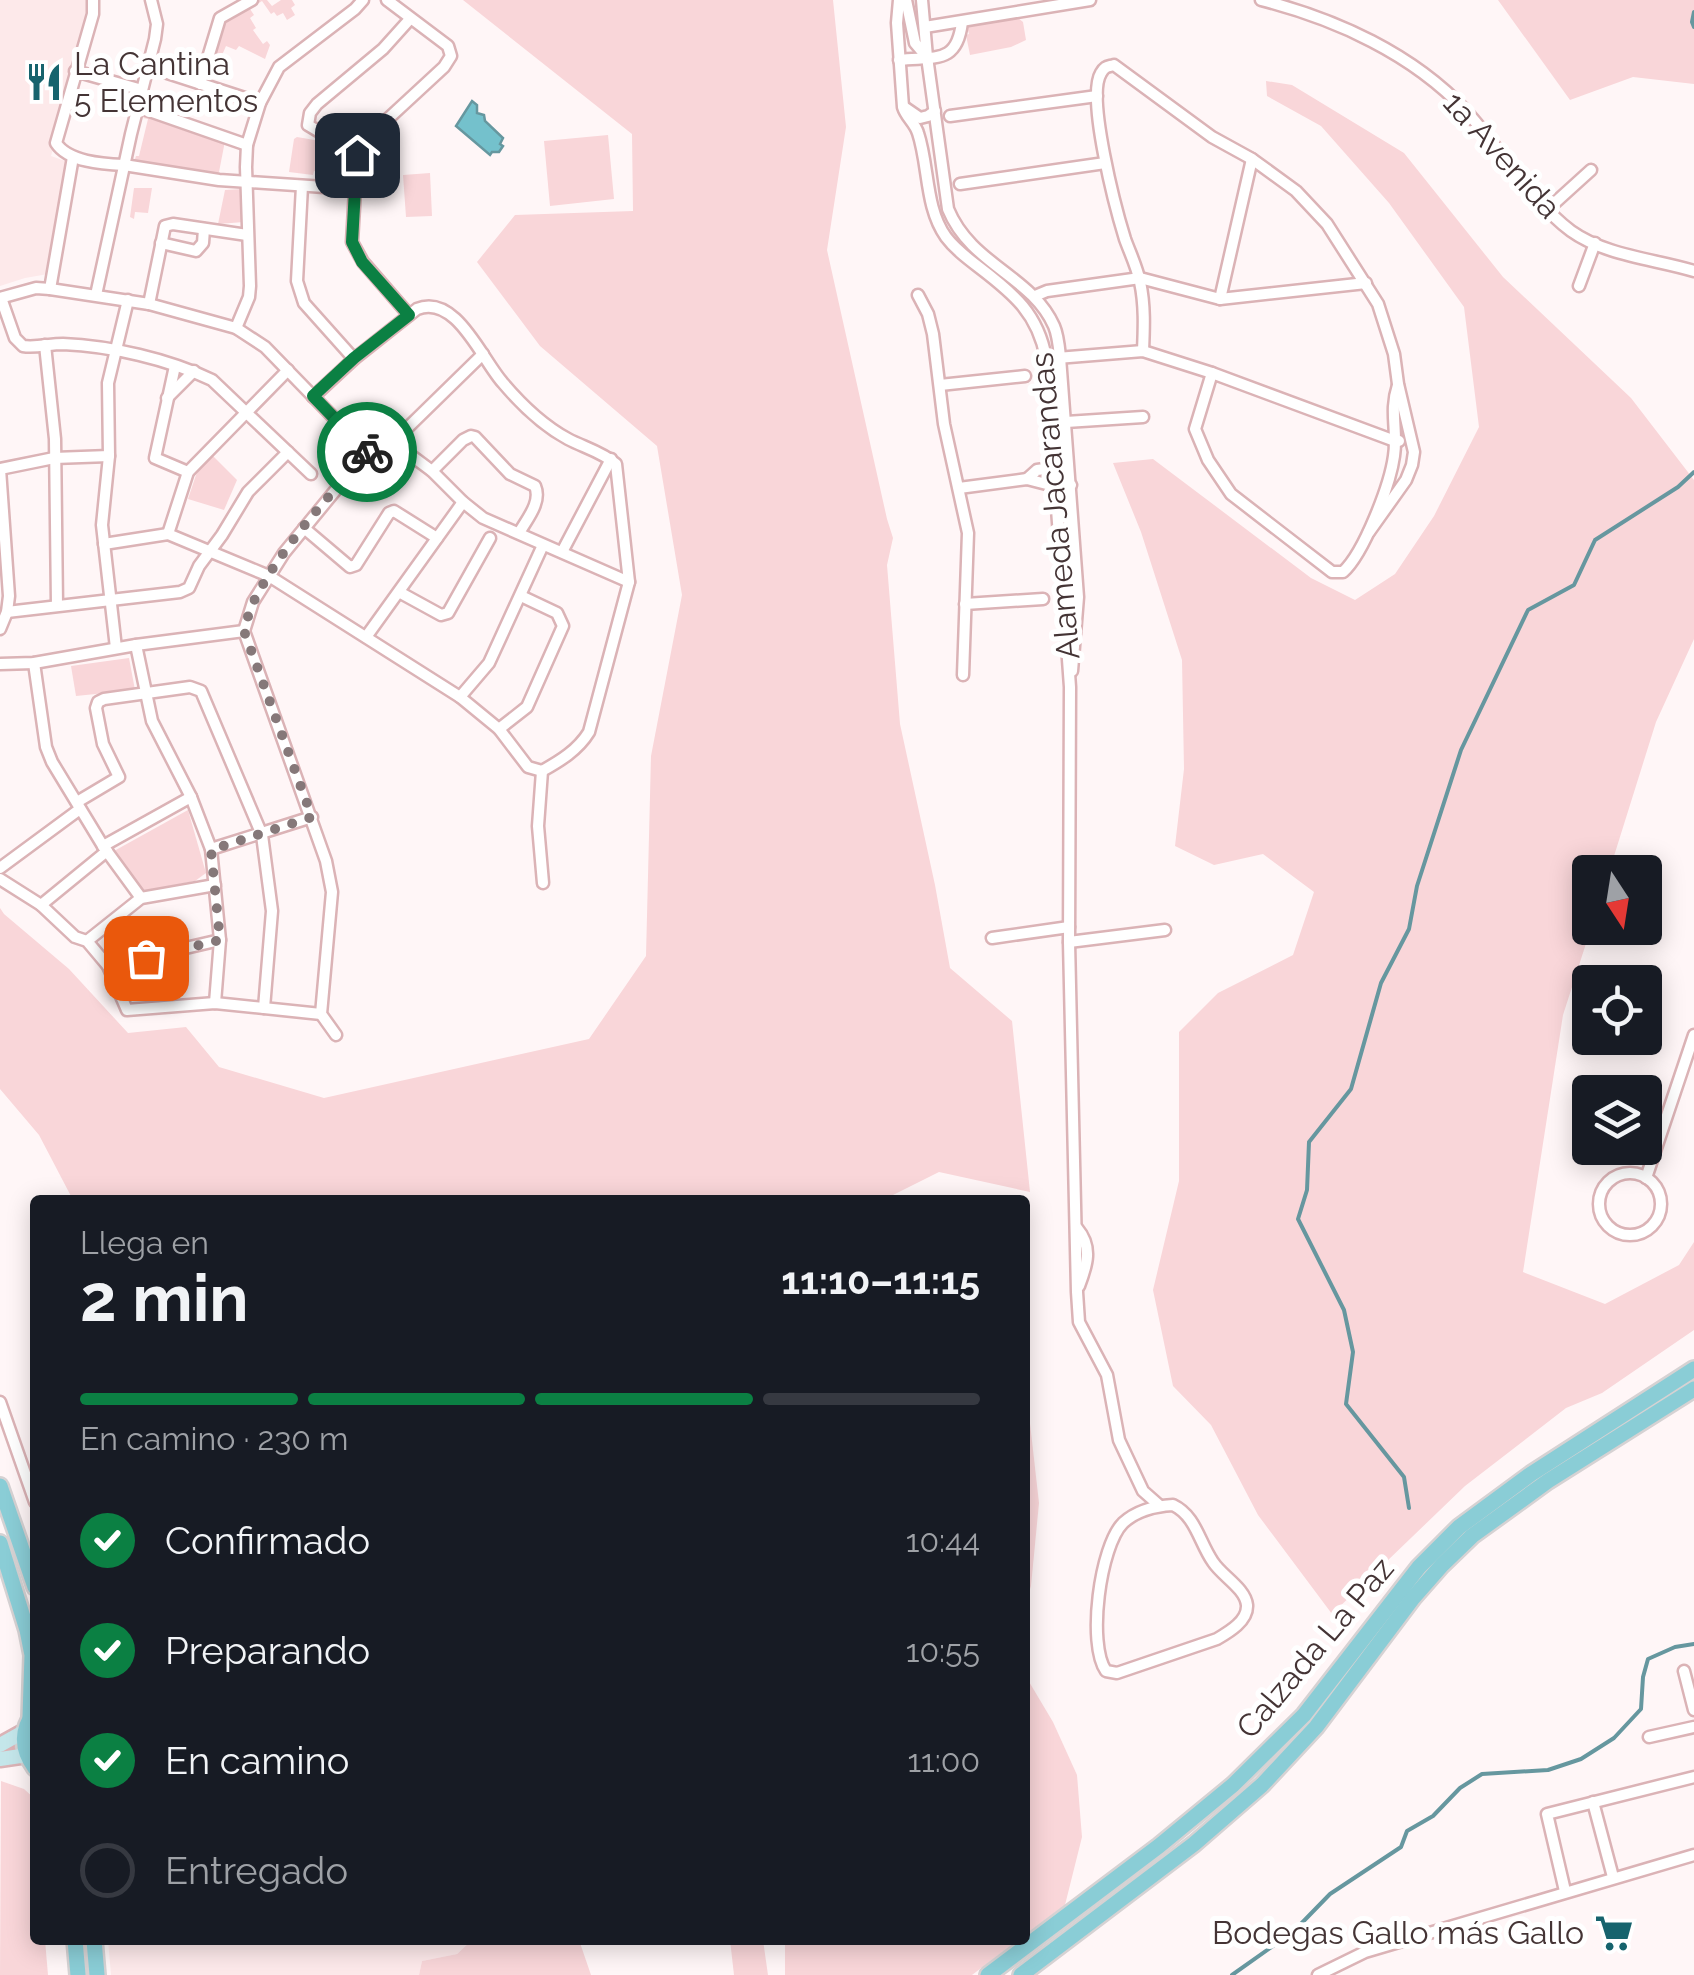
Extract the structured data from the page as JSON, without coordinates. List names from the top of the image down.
{
  "streets": {
    "main road": ["Calzada La Paz"],
    "street": ["1a Avenida", "Alameda Jacarandas"]
  },
  "places": {
    "restaurant": ["La Cantina 5 Elementos"],
    "supermarket": ["Bodegas Gallo más Gallo"]
  },
  "north": "bottom",
  "page": {
    "heading": ["2 min", "Llega en", "11:10–11:15"],
    "bar": "En camino · 230 m",
    "list": [
      ["Confirmado", "10:44"],
      ["Preparando", "10:55"],
      ["En camino", "11:00"],
      "Entregado"
    ]
  }
}
